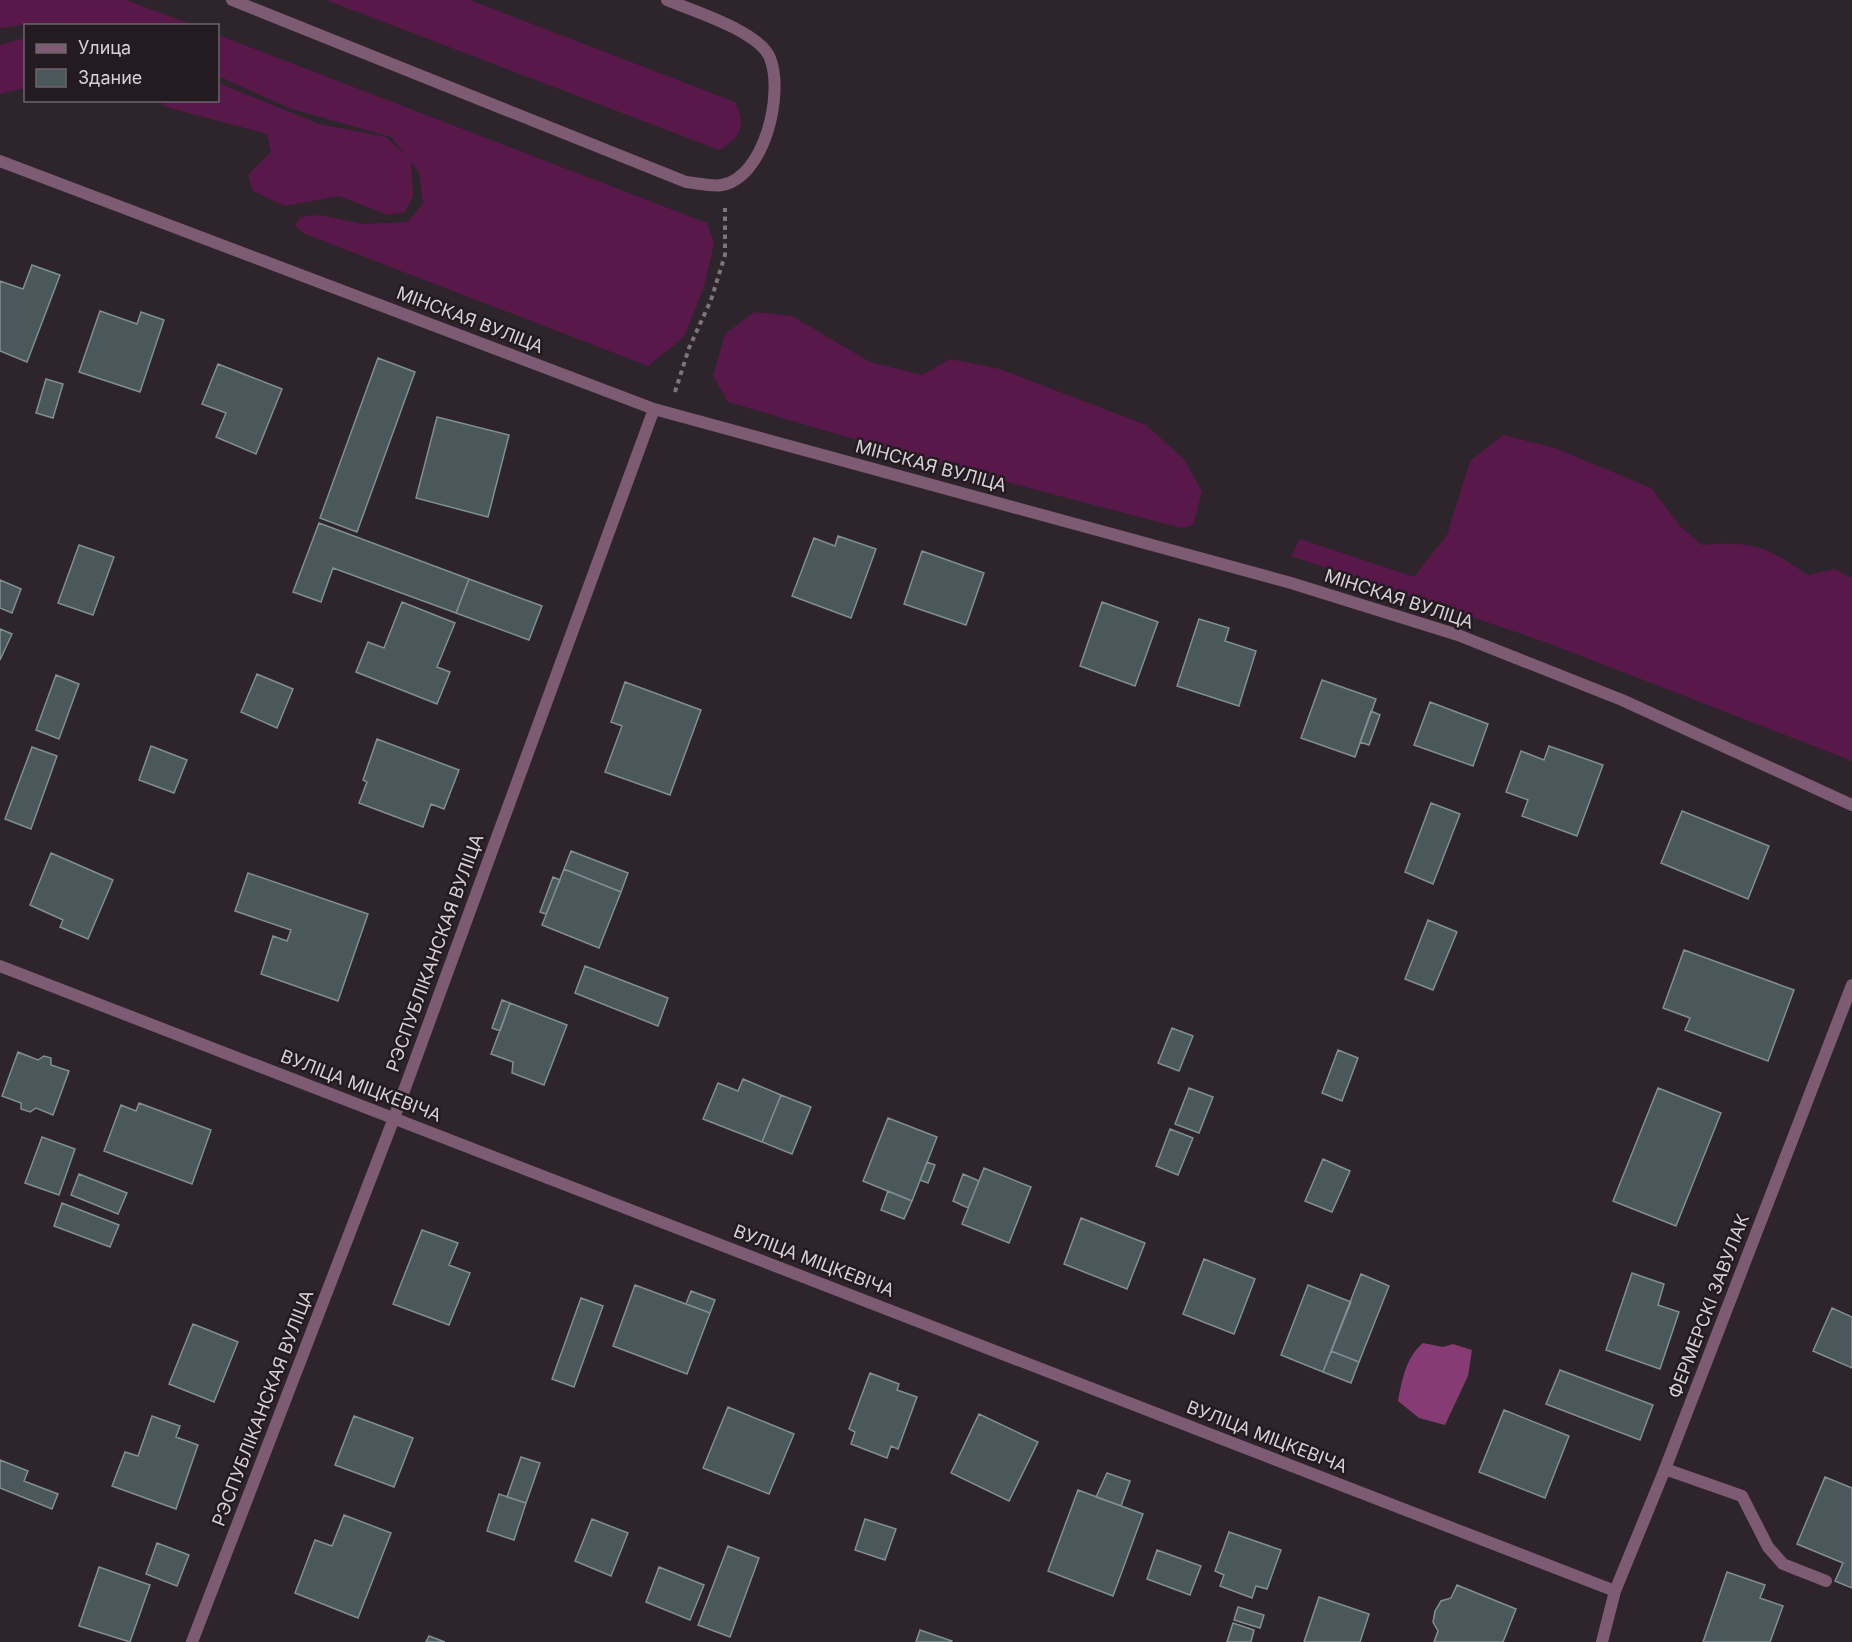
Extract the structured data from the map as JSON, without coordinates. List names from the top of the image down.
{
  "streets": {
    "street": [
      "МІНСКАЯ ВУЛІЦА",
      "РЭСПУБЛІКАНСКАЯ ВУЛІЦА",
      "ВУЛІЦА МІЦКЕВІЧА",
      "ФЕРМЕРСКІ ЗАВУЛАК"
    ]
  },
  "crossings": [
    ["МІНСКАЯ ВУЛІЦА", "РЭСПУБЛІКАНСКАЯ ВУЛІЦА"],
    ["РЭСПУБЛІКАНСКАЯ ВУЛІЦА", "ВУЛІЦА МІЦКЕВІЧА"],
    ["ВУЛІЦА МІЦКЕВІЧА", "ФЕРМЕРСКІ ЗАВУЛАК"]
  ],
  "legend": ["Улица", "Здание"]
}
